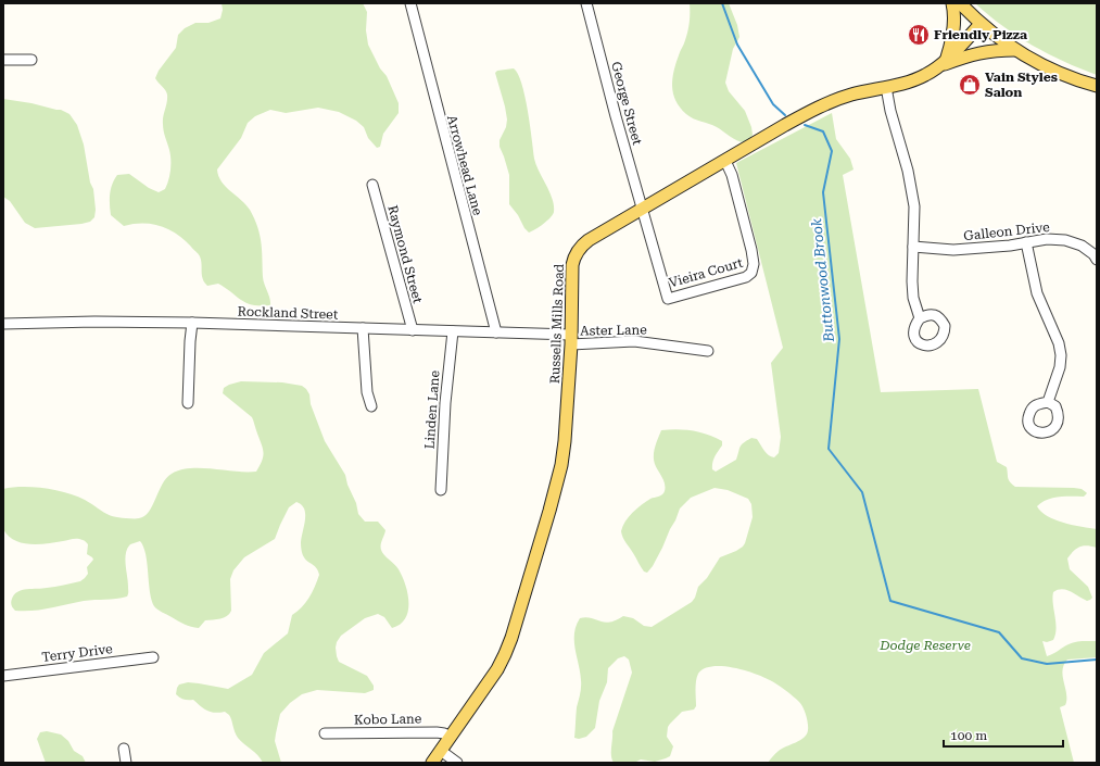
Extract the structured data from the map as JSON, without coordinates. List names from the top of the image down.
{
  "streets": {
    "main road": ["Russells Mills Road"],
    "street": [
      "George Street",
      "Arrowhead Lane",
      "Galleon Drive",
      "Raymond Street",
      "Vieira Court",
      "Rockland Street",
      "Aster Lane",
      "Linden Lane",
      "Terry Drive",
      "Kobo Lane"
    ]
  },
  "crossings": [
    ["George Street", "Vieira Court"],
    ["George Street", "Russells Mills Road"],
    ["Arrowhead Lane", "Rockland Street"],
    ["Raymond Street", "Rockland Street"],
    ["Vieira Court", "Russells Mills Road"],
    ["Rockland Street", "Russells Mills Road"],
    ["Rockland Street", "Aster Lane"],
    ["Rockland Street", "Linden Lane"],
    ["Russells Mills Road", "Aster Lane"],
    ["Russells Mills Road", "Kobo Lane"]
  ],
  "water": ["Buttonwood Brook"],
  "parks": ["Dodge Reserve"],
  "places": {
    "restaurant": ["Friendly Pizza"],
    "shop": ["Vain Styles Salon"]
  },
  "scale_bar": "100 m"
}
